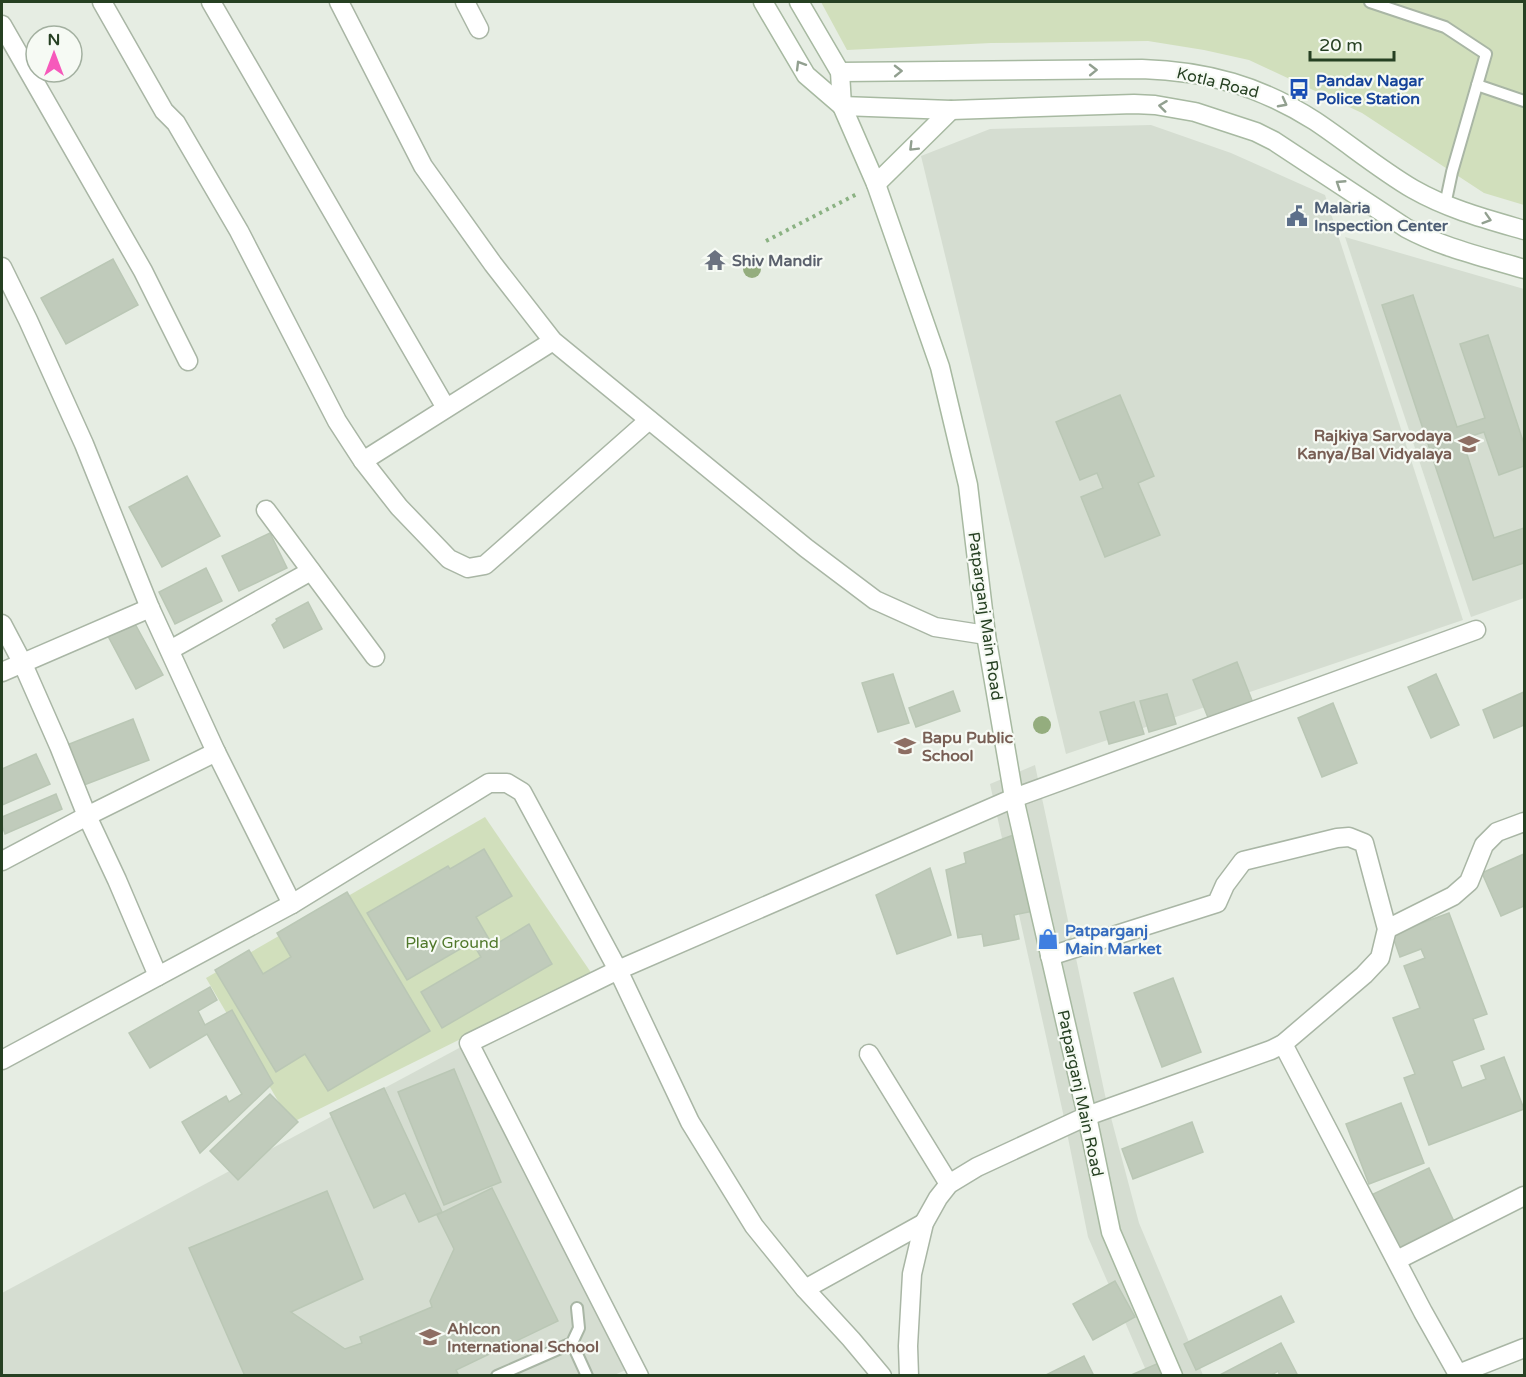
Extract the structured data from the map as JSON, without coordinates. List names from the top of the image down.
{
  "streets": {
    "street": ["Kotla Road", "Patparganj Main Road"]
  },
  "crossings": [
    ["Kotla Road", "Patparganj Main Road"]
  ],
  "parks": ["Play Ground"],
  "places": {
    "bus stop": ["Pandav Nagar Police Station"],
    "public building": ["Malaria Inspection Center"],
    "temple": ["Shiv Mandir"],
    "school or university": ["Rajkiya Sarvodaya Kanya/Bal Vidyalaya", "Bapu Public School", "Ahlcon International School"],
    "shop": ["Patparganj Main Market"]
  },
  "scale_bar": "20 m",
  "north": "top"
}
